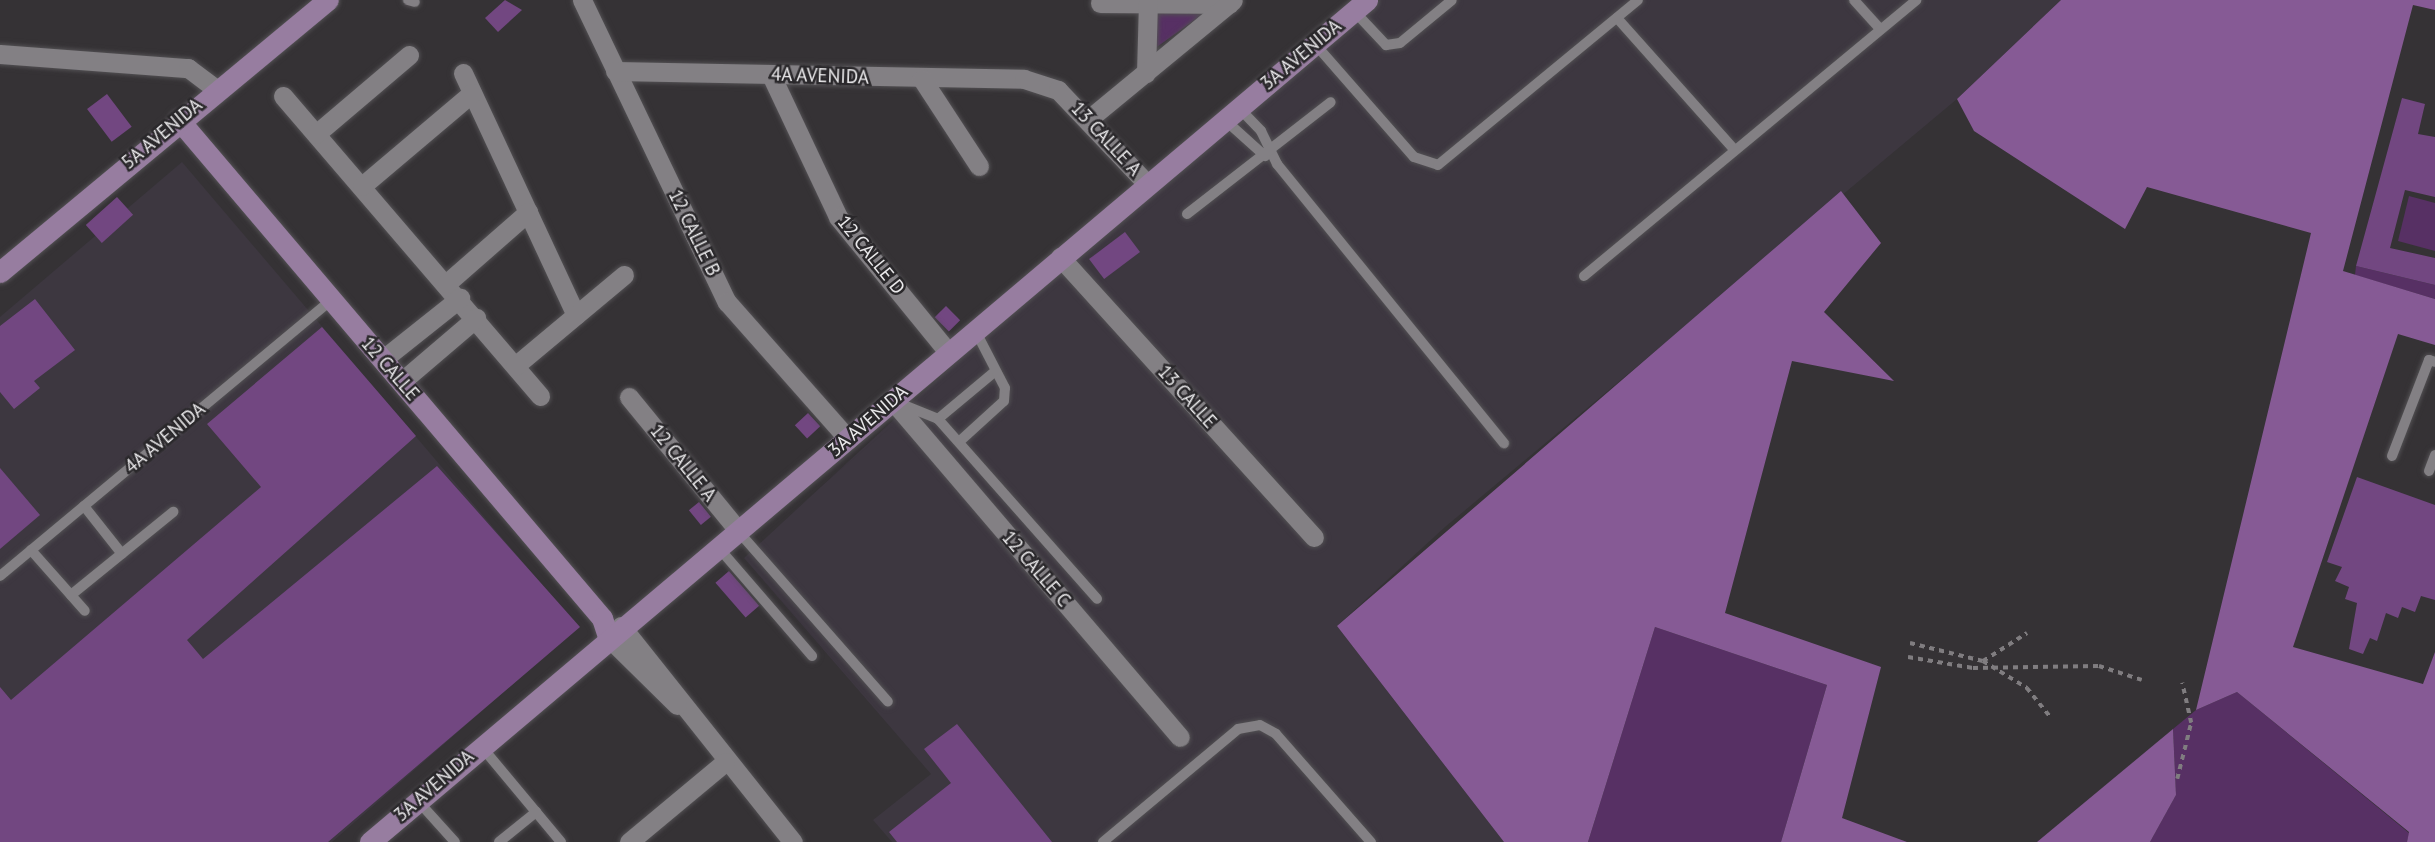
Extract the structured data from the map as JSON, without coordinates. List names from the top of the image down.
{
  "streets": {
    "main road": ["3A AVENIDA", "5A AVENIDA", "12 CALLE"],
    "street": [
      "4A AVENIDA",
      "13 CALLE A",
      "12 CALLE B",
      "12 CALLE D",
      "13 CALLE",
      "12 CALLE A",
      "12 CALLE C"
    ]
  },
  "crossings": [
    ["3A AVENIDA", "13 CALLE A"],
    ["3A AVENIDA", "12 CALLE B"],
    ["3A AVENIDA", "12 CALLE D"],
    ["3A AVENIDA", "12 CALLE"],
    ["3A AVENIDA", "13 CALLE"],
    ["3A AVENIDA", "12 CALLE A"],
    ["3A AVENIDA", "12 CALLE C"],
    ["4A AVENIDA", "13 CALLE A"],
    ["4A AVENIDA", "12 CALLE B"],
    ["4A AVENIDA", "12 CALLE D"],
    ["4A AVENIDA", "12 CALLE"],
    ["5A AVENIDA", "12 CALLE"]
  ]
}
